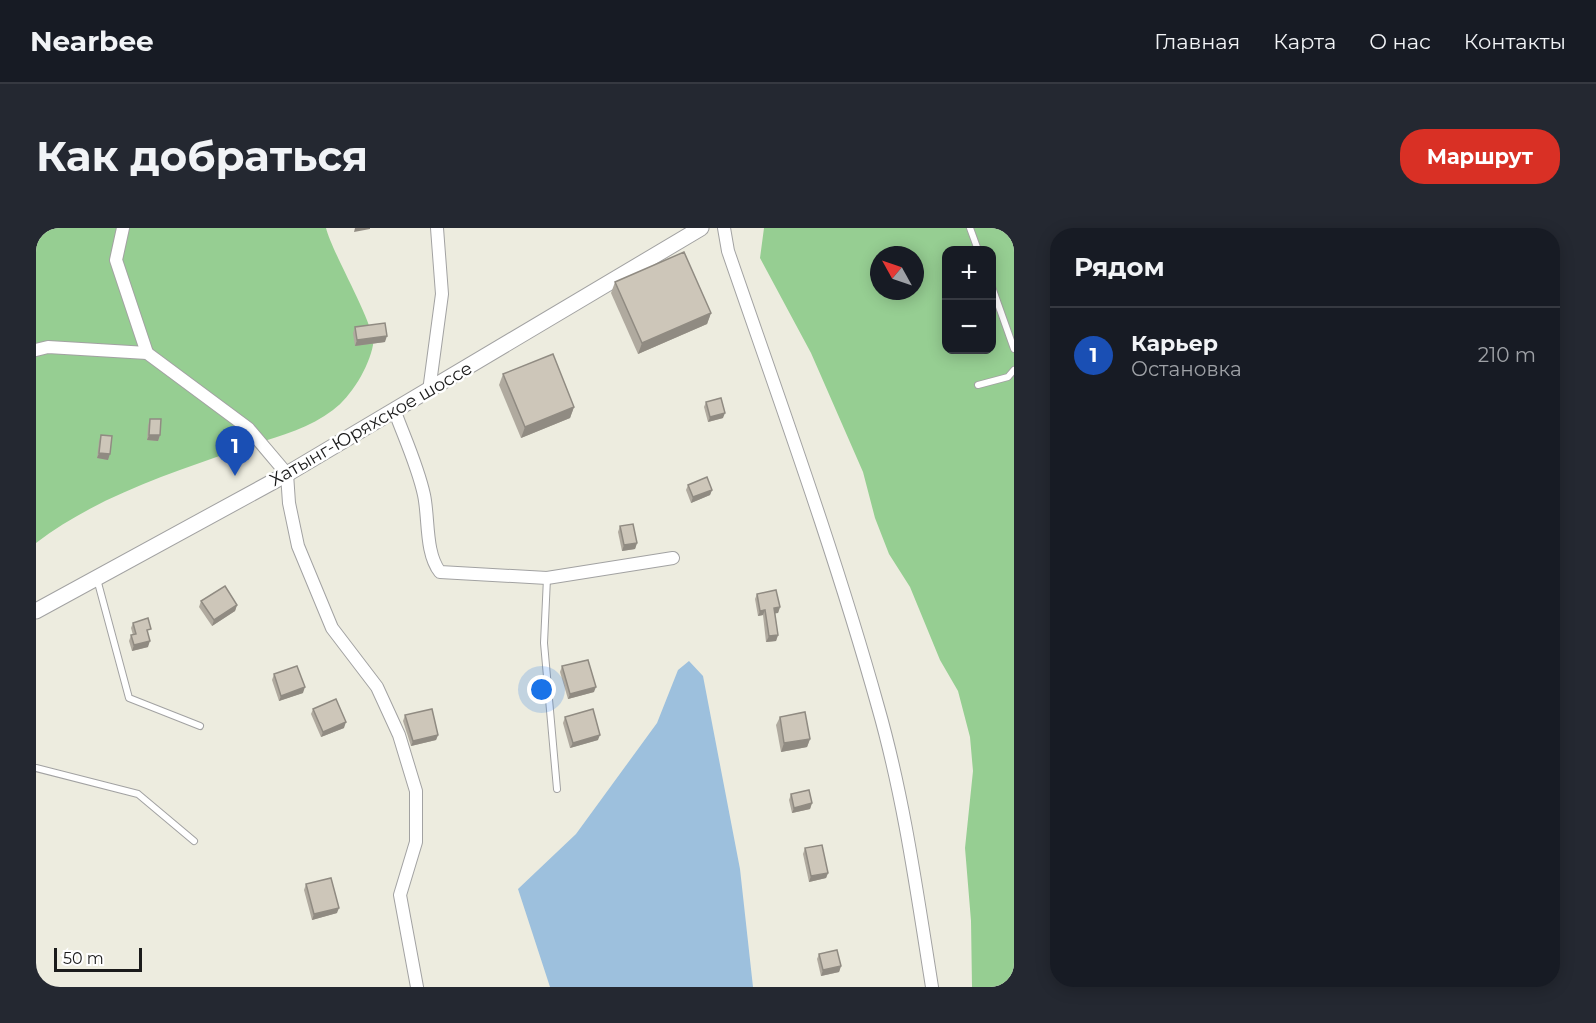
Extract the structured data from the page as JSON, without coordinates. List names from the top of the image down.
{
  "streets": {
    "street": ["Хатынг-Юряхское шоссе"]
  },
  "scale_bar": "50 m",
  "north": "top left",
  "page": {
    "header": "Nearbee",
    "nav": [
      "Главная",
      "Карта",
      "О нас",
      "Контакты"
    ],
    "buttons": "Маршрут",
    "title": "Как добраться",
    "heading": "Рядом",
    "map_buttons": ["+", "−"],
    "list": [
      {
        "mark": "1",
        "name": "Карьер",
        "note": "Остановка",
        "value": "210 m"
      }
    ],
    "pins": "1",
    "scale": "50 m"
  }
}
